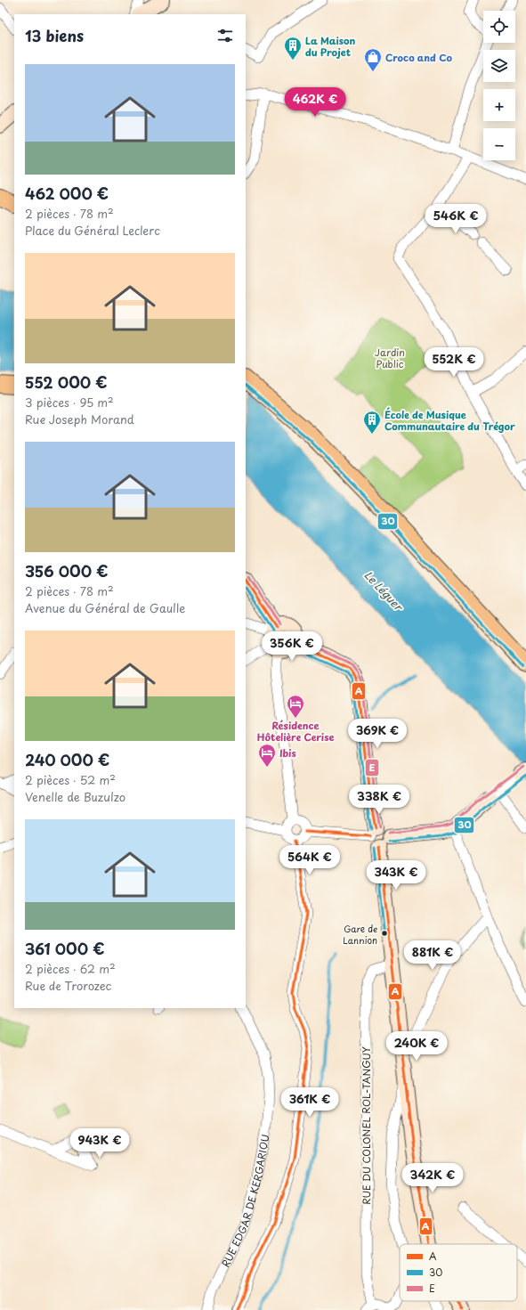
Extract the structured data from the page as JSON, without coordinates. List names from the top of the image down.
{
  "streets": {
    "street": ["RUE DU COLONEL ROL-TANGUY", "RUE EDGAR DE KERGARIOU"]
  },
  "water": ["Le Léguer"],
  "parks": ["Jardin Public"],
  "places": {
    "building": ["La Maison du Projet", "École de Musique Communautaire du Trégor"],
    "shop": ["Croco and Co"],
    "hotel": ["Résidence Hôtelière Cerise", "Ibis"],
    "other": ["Gare de Lannion"]
  },
  "lines": ["transit line 30", "transit line E", "transit line A"],
  "legend": ["A", "30", "E"],
  "page": {
    "map_buttons": ["+", "−"],
    "heading": "13 biens",
    "list": [
      {
        "name": "462 000 €",
        "note": "2 pièces · 78 m² · Place du Général Leclerc"
      },
      {
        "name": "552 000 €",
        "note": "3 pièces · 95 m² · Rue Joseph Morand"
      },
      {
        "name": "356 000 €",
        "note": "2 pièces · 78 m² · Avenue du Général de Gaulle"
      },
      {
        "name": "240 000 €",
        "note": "2 pièces · 52 m² · Venelle de Buzulzo"
      },
      {
        "name": "361 000 €",
        "note": "2 pièces · 62 m² · Rue de Trorozec"
      }
    ],
    "price": [
      "462K €",
      "546K €",
      "552K €",
      "356K €",
      "369K €",
      "338K €",
      "564K €",
      "343K €",
      "881K €",
      "240K €",
      "361K €",
      "943K €",
      "342K €"
    ]
  }
}
